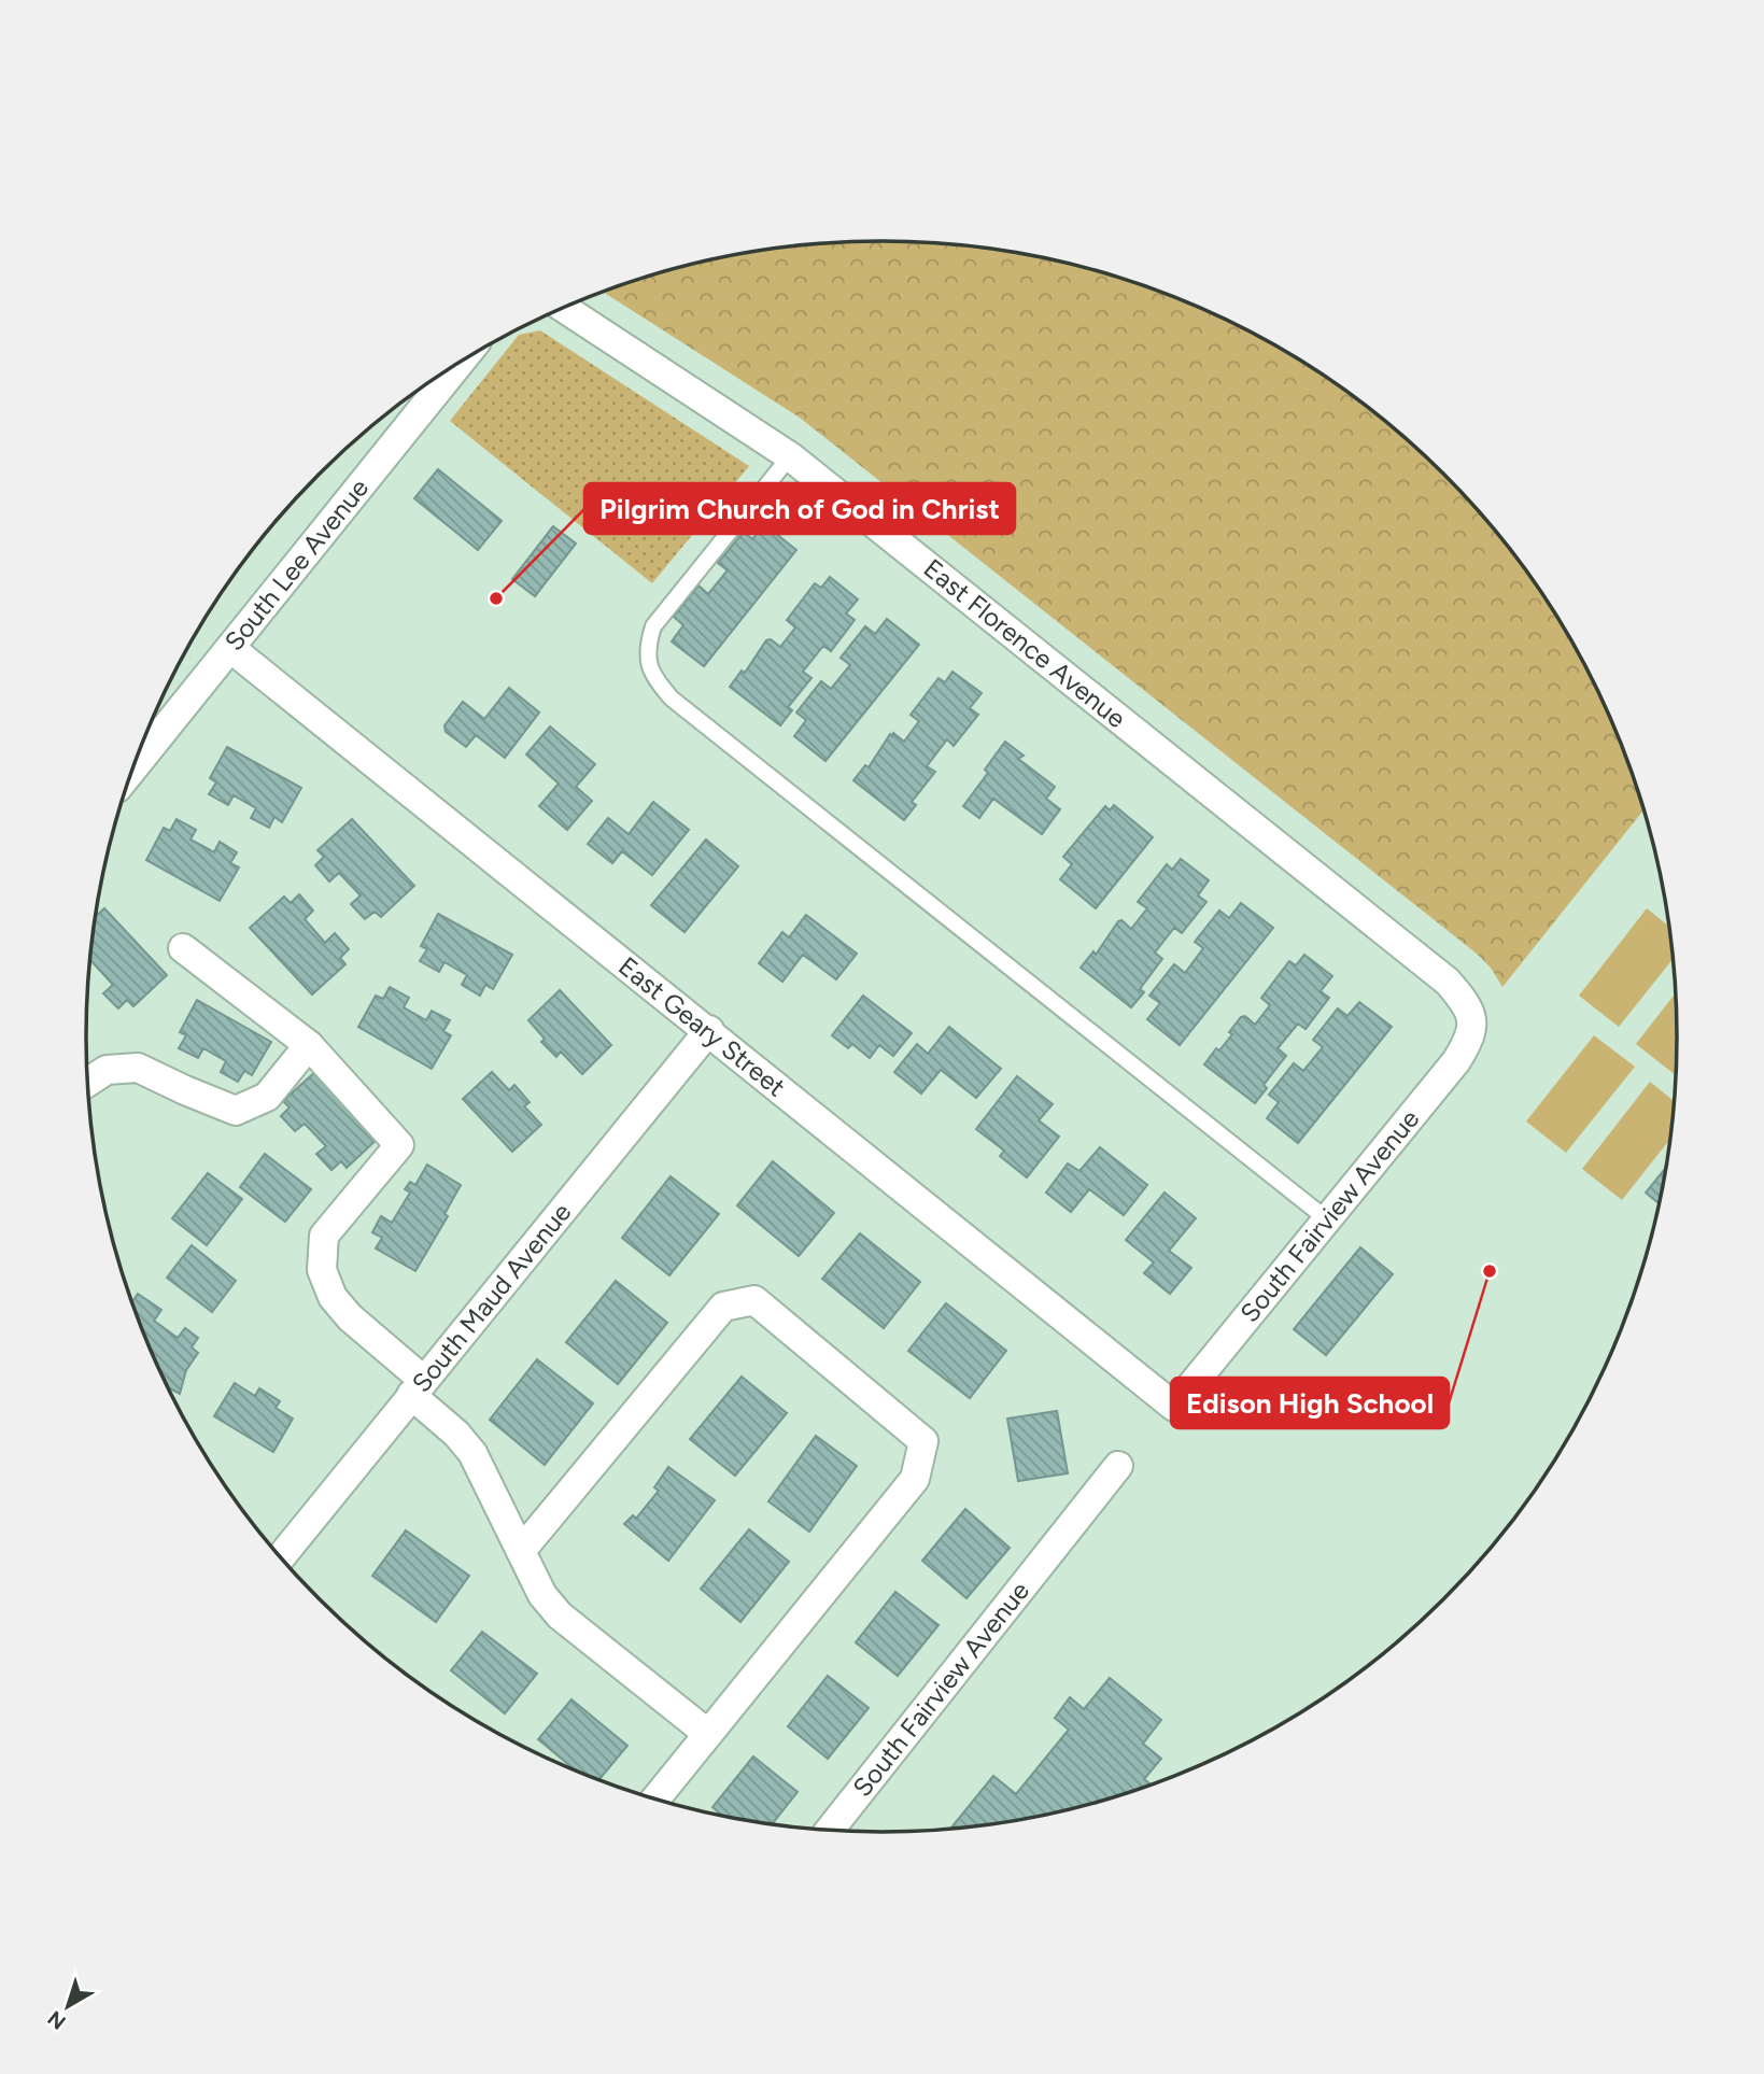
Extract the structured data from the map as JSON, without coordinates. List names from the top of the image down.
{
  "streets": {
    "street": [
      "South Lee Avenue",
      "East Florence Avenue",
      "East Geary Street",
      "South Fairview Avenue",
      "South Maud Avenue"
    ]
  },
  "crossings": [
    ["South Lee Avenue", "East Geary Street"],
    ["East Florence Avenue", "South Fairview Avenue"],
    ["East Geary Street", "South Fairview Avenue"],
    ["East Geary Street", "South Maud Avenue"]
  ],
  "places": ["Pilgrim Church of God in Christ", "Edison High School"],
  "north": "bottom left"
}
